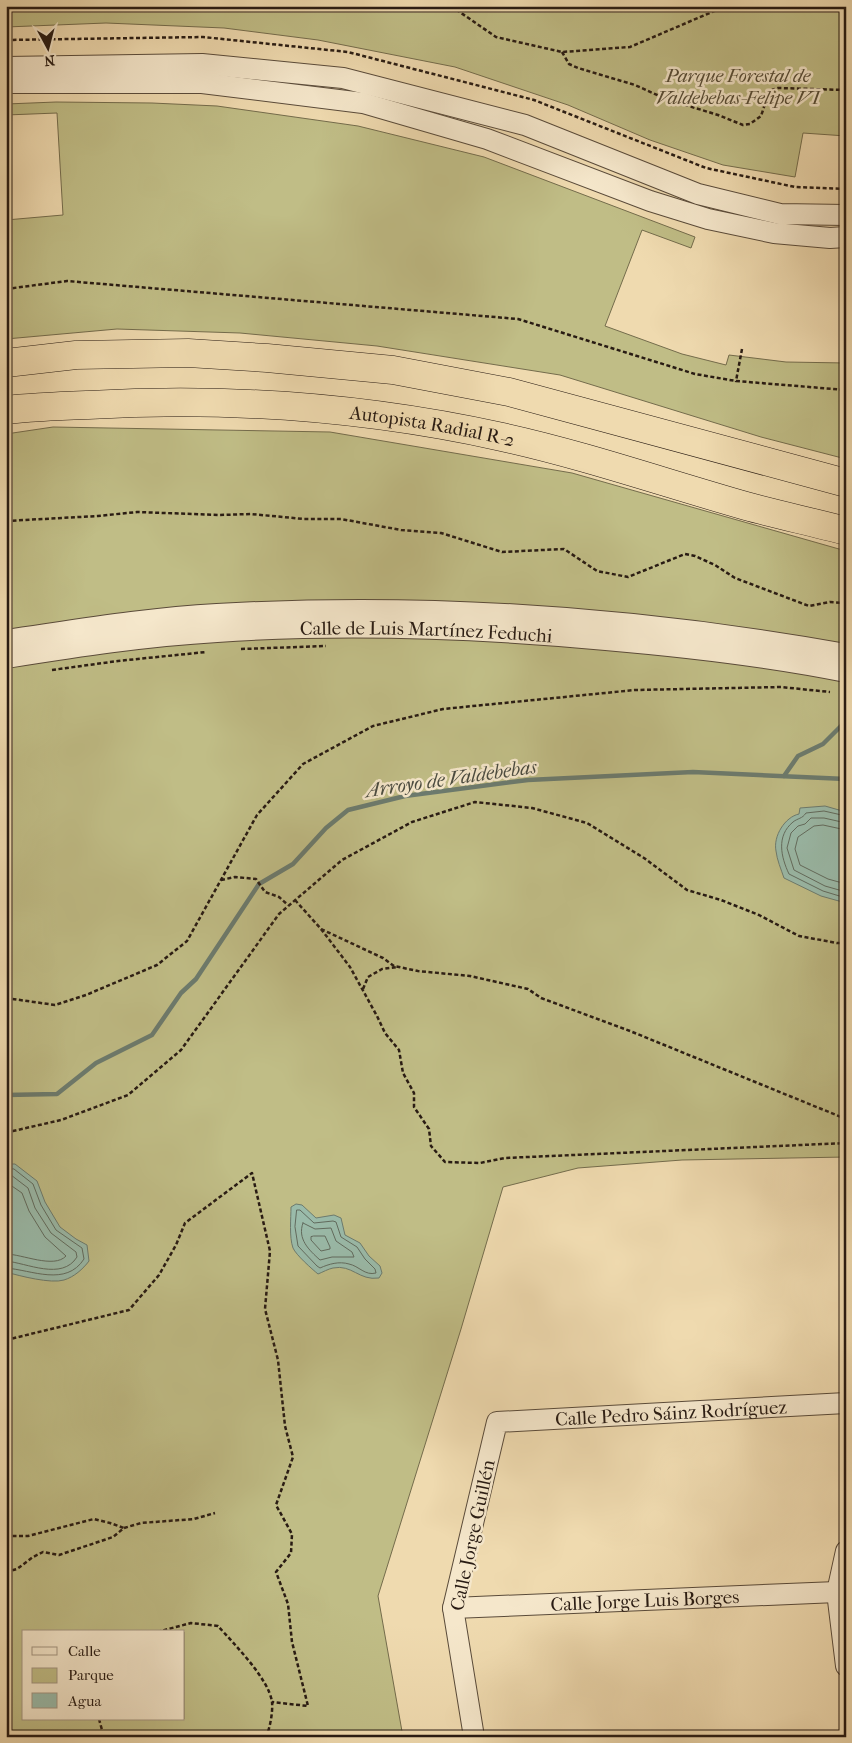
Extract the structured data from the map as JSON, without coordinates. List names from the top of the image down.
{
  "streets": {
    "highway": ["Autopista Radial R-2"],
    "street": [
      "Calle de Luis Martínez Feduchi",
      "Calle Pedro Sáinz Rodríguez",
      "Calle Jorge Guillén",
      "Calle Jorge Luis Borges"
    ]
  },
  "crossings": [
    ["Calle Pedro Sáinz Rodríguez", "Calle Jorge Guillén"],
    ["Calle Jorge Guillén", "Calle Jorge Luis Borges"]
  ],
  "water": ["Arroyo de Valdebebas"],
  "parks": ["Parque Forestal de Valdebebas-Felipe VI"],
  "legend": ["Calle", "Parque", "Agua"],
  "north": "bottom"
}
